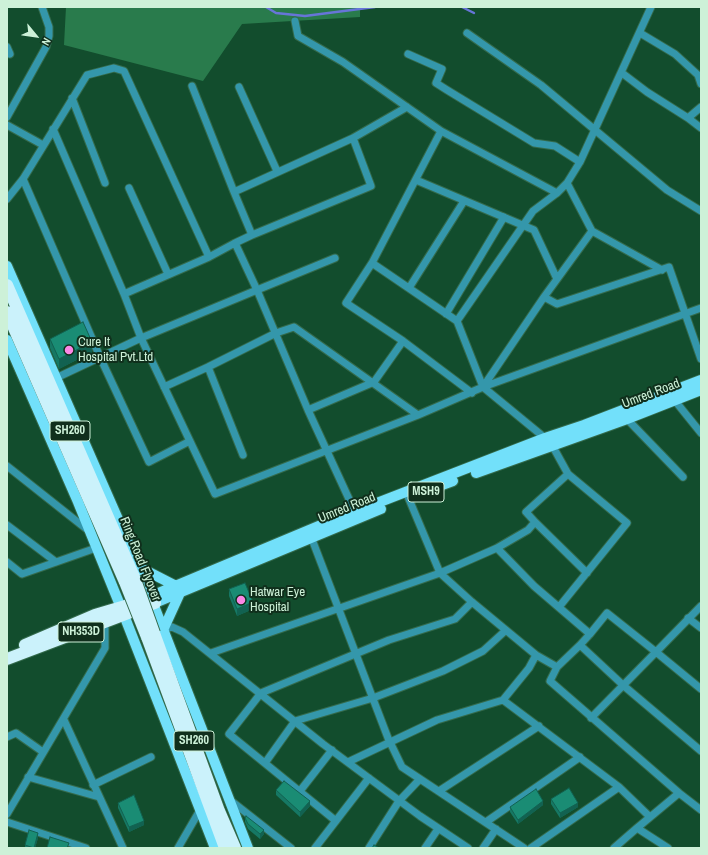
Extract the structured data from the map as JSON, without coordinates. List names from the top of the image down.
{
  "streets": {
    "highway": ["SH260", "Ring Road Flyover", "NH353D"],
    "main road": ["Umred Road", "MSH9"]
  },
  "crossings": [
    ["Umred Road", "NH353D"]
  ],
  "places": ["Cure It Hospital Pvt.Ltd", "Hatwar Eye Hospital"],
  "north": "bottom right"
}
